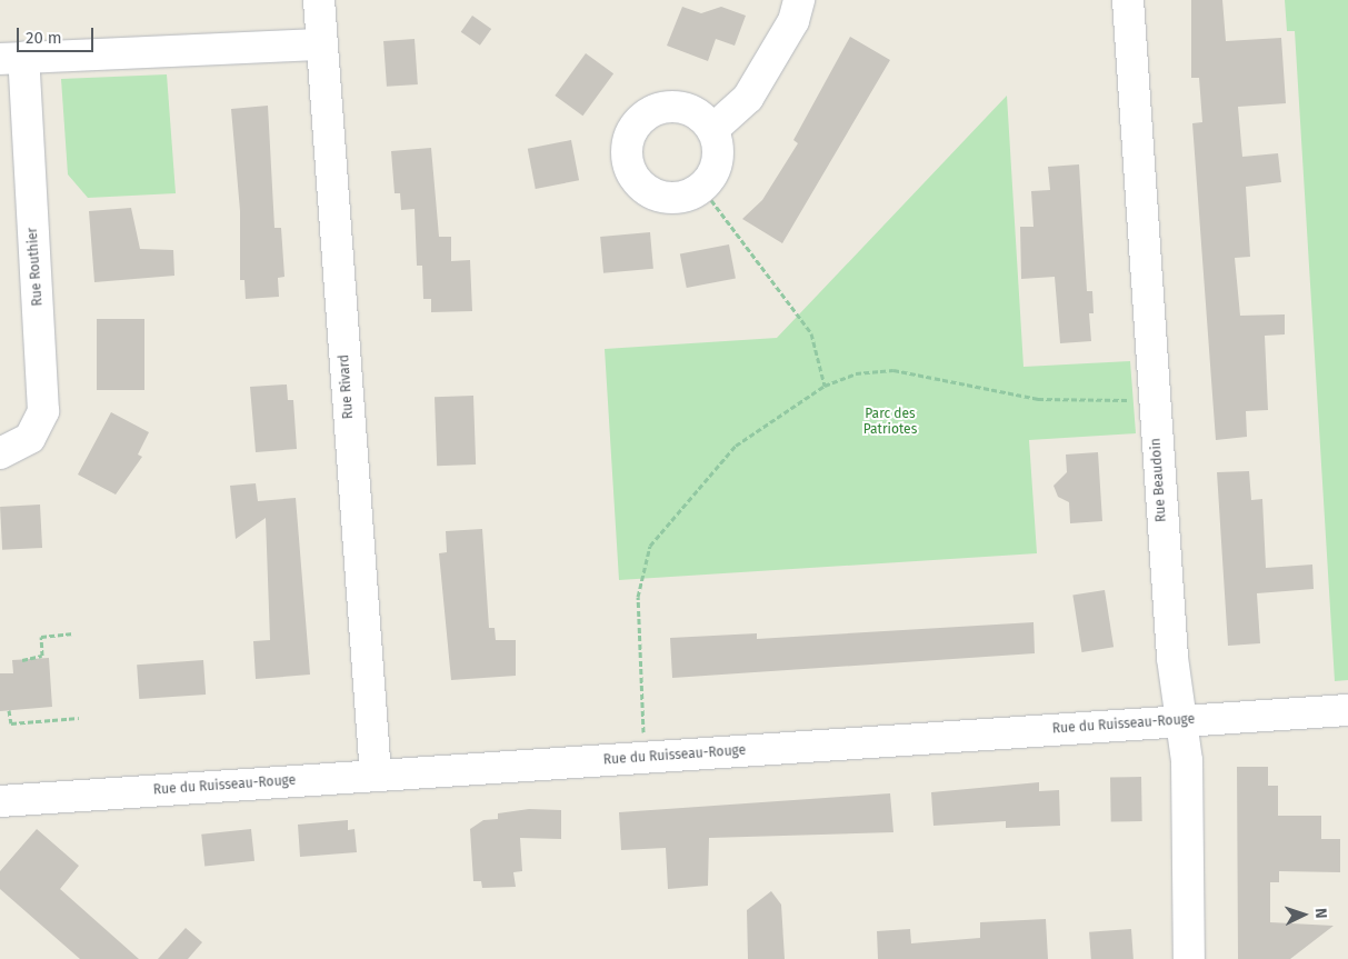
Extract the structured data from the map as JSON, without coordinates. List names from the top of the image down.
{
  "streets": {
    "street": [
      "Rue Routhier",
      "Rue Rivard",
      "Rue Beaudoin",
      "Rue du Ruisseau-Rouge"
    ]
  },
  "crossings": [
    ["Rue Rivard", "Rue du Ruisseau-Rouge"],
    ["Rue Beaudoin", "Rue du Ruisseau-Rouge"]
  ],
  "parks": ["Parc des Patriotes"],
  "scale_bar": "20 m",
  "north": "right"
}
